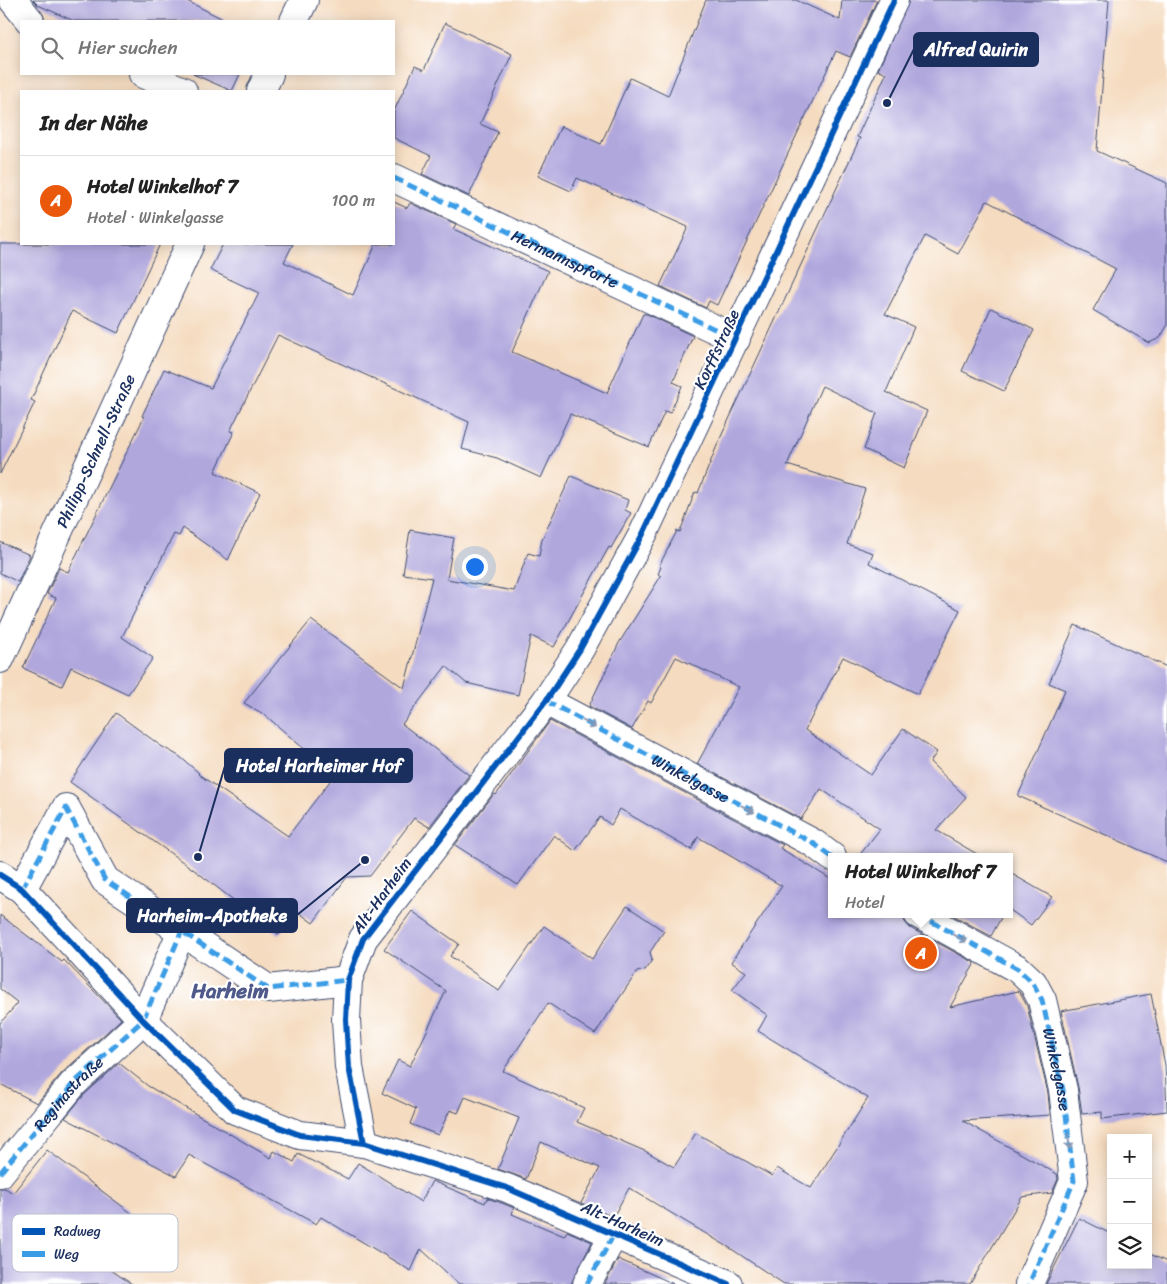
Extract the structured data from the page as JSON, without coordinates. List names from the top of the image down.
{
  "streets": {
    "street": [
      "Hermannspforte",
      "Korffstraße",
      "Philipp-Schnell-Straße",
      "Winkelgasse",
      "Alt-Harheim",
      "Reginastraße"
    ]
  },
  "crossings": [
    ["Hermannspforte", "Korffstraße"],
    ["Korffstraße", "Winkelgasse"],
    ["Korffstraße", "Alt-Harheim"],
    ["Winkelgasse", "Alt-Harheim"],
    ["Alt-Harheim", "Reginastraße"]
  ],
  "one_way": ["Winkelgasse"],
  "districts": ["Harheim"],
  "places": ["Alfred Quirin", "Hotel Harheimer Hof", "Harheim-Apotheke"],
  "legend": ["Radweg", "Weg"],
  "page": {
    "search": "Hier suchen",
    "heading": "In der Nähe",
    "list": [
      {
        "mark": "A",
        "name": "Hotel Winkelhof 7",
        "note": "Hotel · Winkelgasse",
        "value": "100 m"
      }
    ],
    "popup": ["Hotel Winkelhof 7", "Hotel"],
    "pins": "A",
    "map_buttons": ["+", "−"]
  }
}
